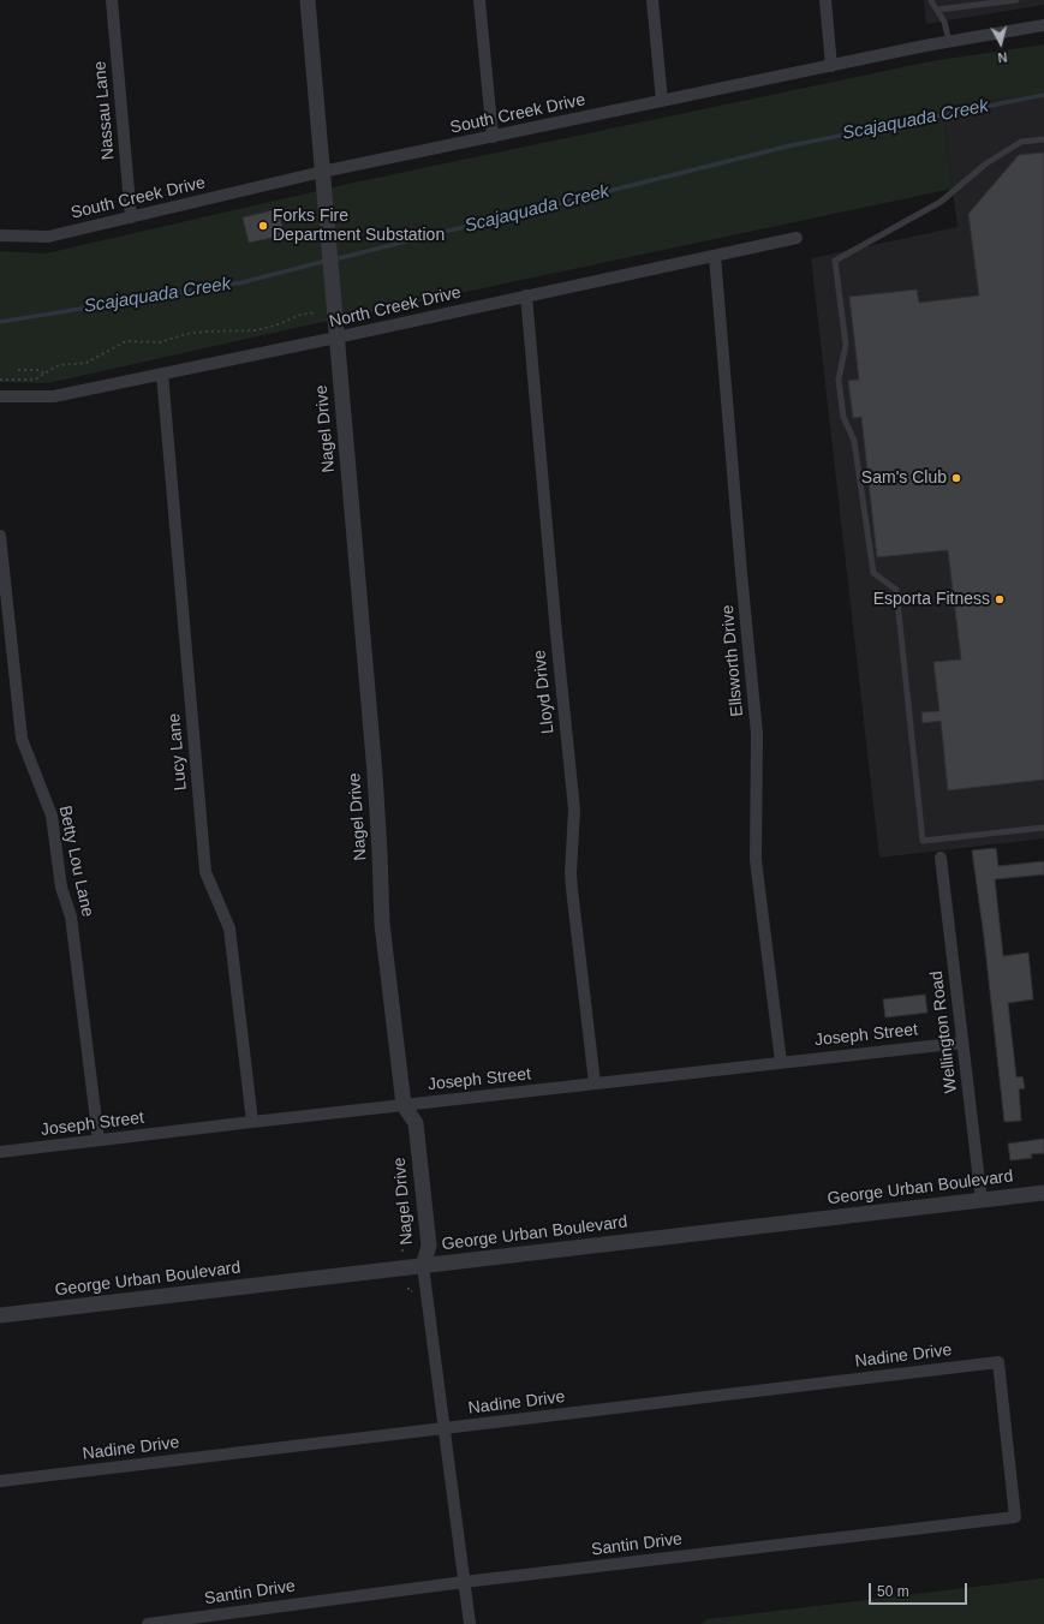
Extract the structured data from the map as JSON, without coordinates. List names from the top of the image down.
{
  "streets": {
    "street": [
      "Nassau Lane",
      "South Creek Drive",
      "North Creek Drive",
      "Nagel Drive",
      "Ellsworth Drive",
      "Lloyd Drive",
      "Lucy Lane",
      "Betty Lou Lane",
      "Wellington Road",
      "Joseph Street",
      "George Urban Boulevard",
      "Nadine Drive",
      "Santin Drive"
    ]
  },
  "crossings": [
    ["Nassau Lane", "South Creek Drive"],
    ["South Creek Drive", "Nagel Drive"],
    ["North Creek Drive", "Nagel Drive"],
    ["North Creek Drive", "Ellsworth Drive"],
    ["North Creek Drive", "Lloyd Drive"],
    ["North Creek Drive", "Lucy Lane"],
    ["Nagel Drive", "Joseph Street"],
    ["Nagel Drive", "George Urban Boulevard"],
    ["Nagel Drive", "Nadine Drive"],
    ["Nagel Drive", "Santin Drive"],
    ["Ellsworth Drive", "Joseph Street"],
    ["Lloyd Drive", "Joseph Street"],
    ["Lucy Lane", "Joseph Street"],
    ["Betty Lou Lane", "Joseph Street"],
    ["Wellington Road", "Joseph Street"],
    ["Wellington Road", "George Urban Boulevard"],
    ["Nadine Drive", "Santin Drive"]
  ],
  "water": ["Scajaquada Creek"],
  "places": ["Forks Fire Department Substation", "Sam's Club", "Esporta Fitness"],
  "scale_bar": "50 m",
  "north": "bottom"
}
